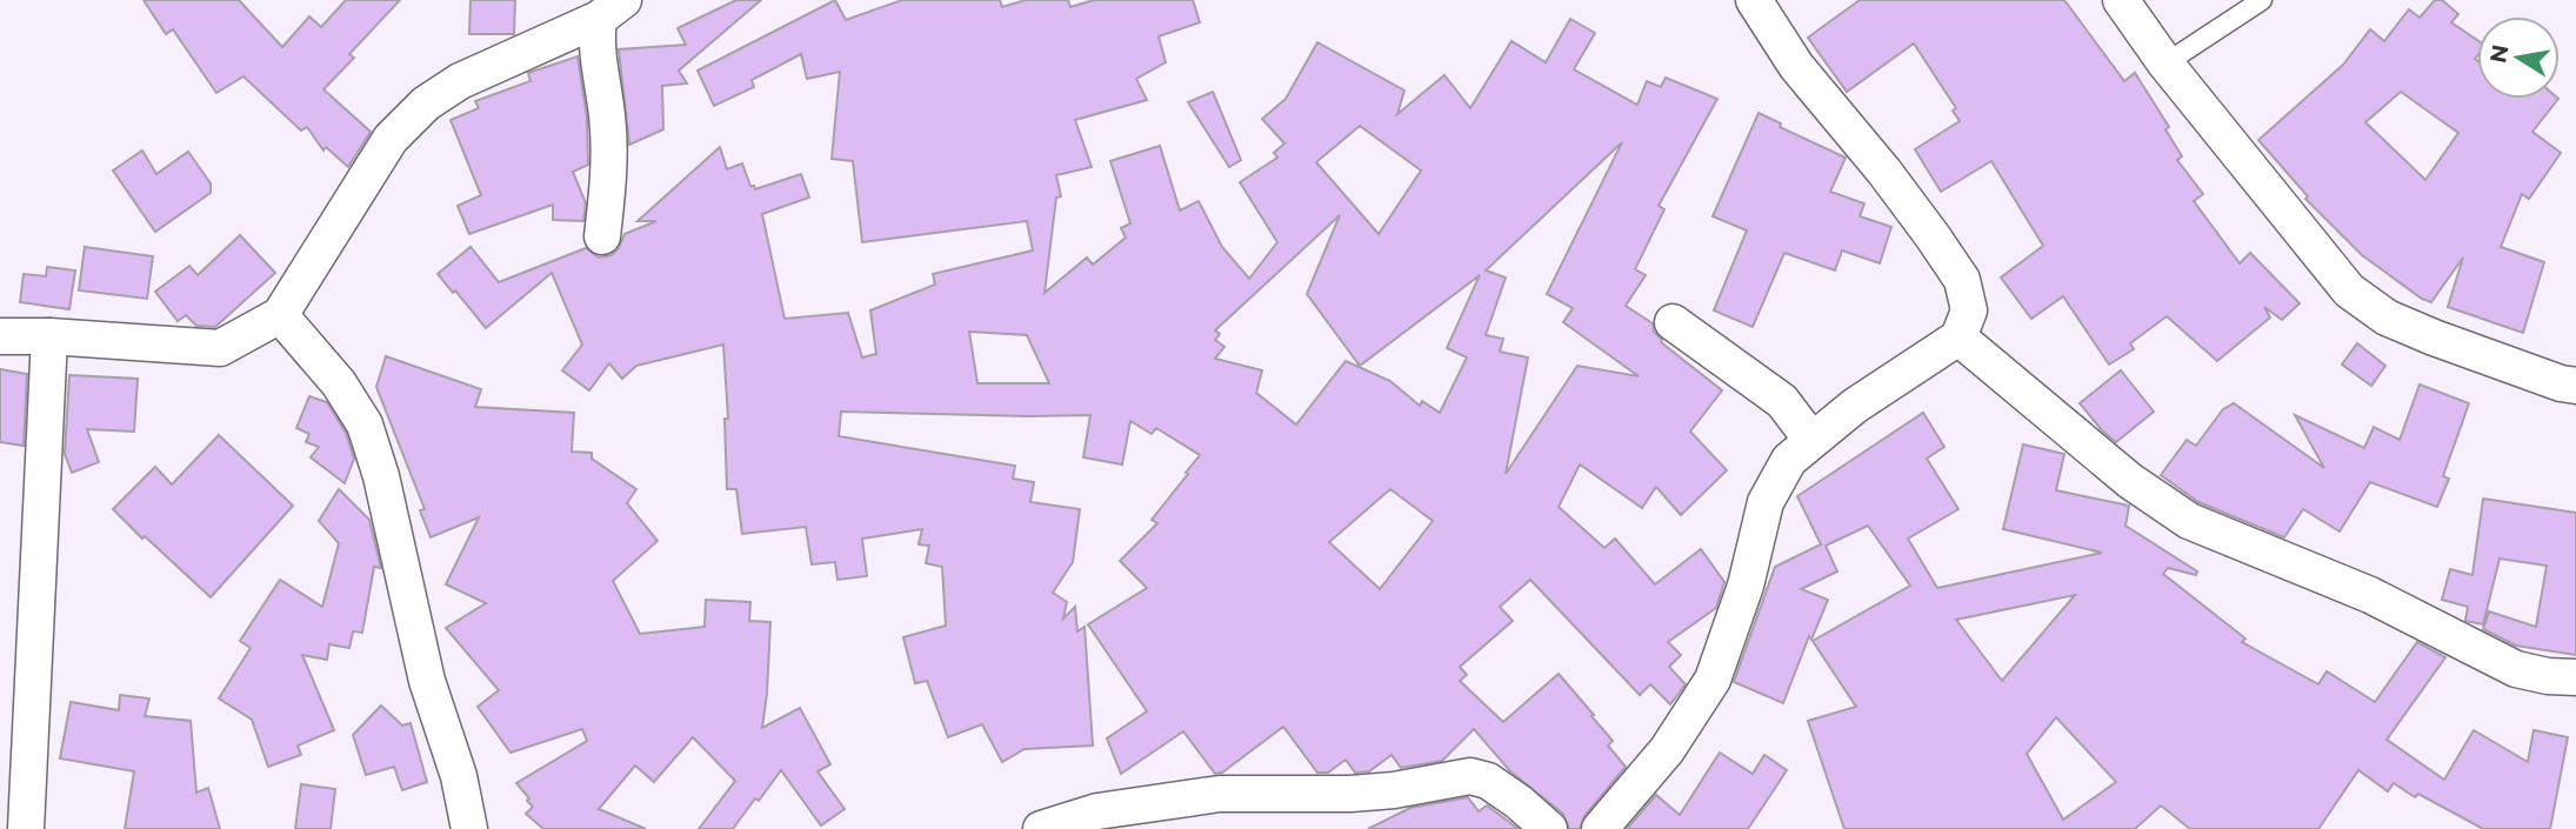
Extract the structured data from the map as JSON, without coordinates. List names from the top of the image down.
{
  "north": "left"
}
